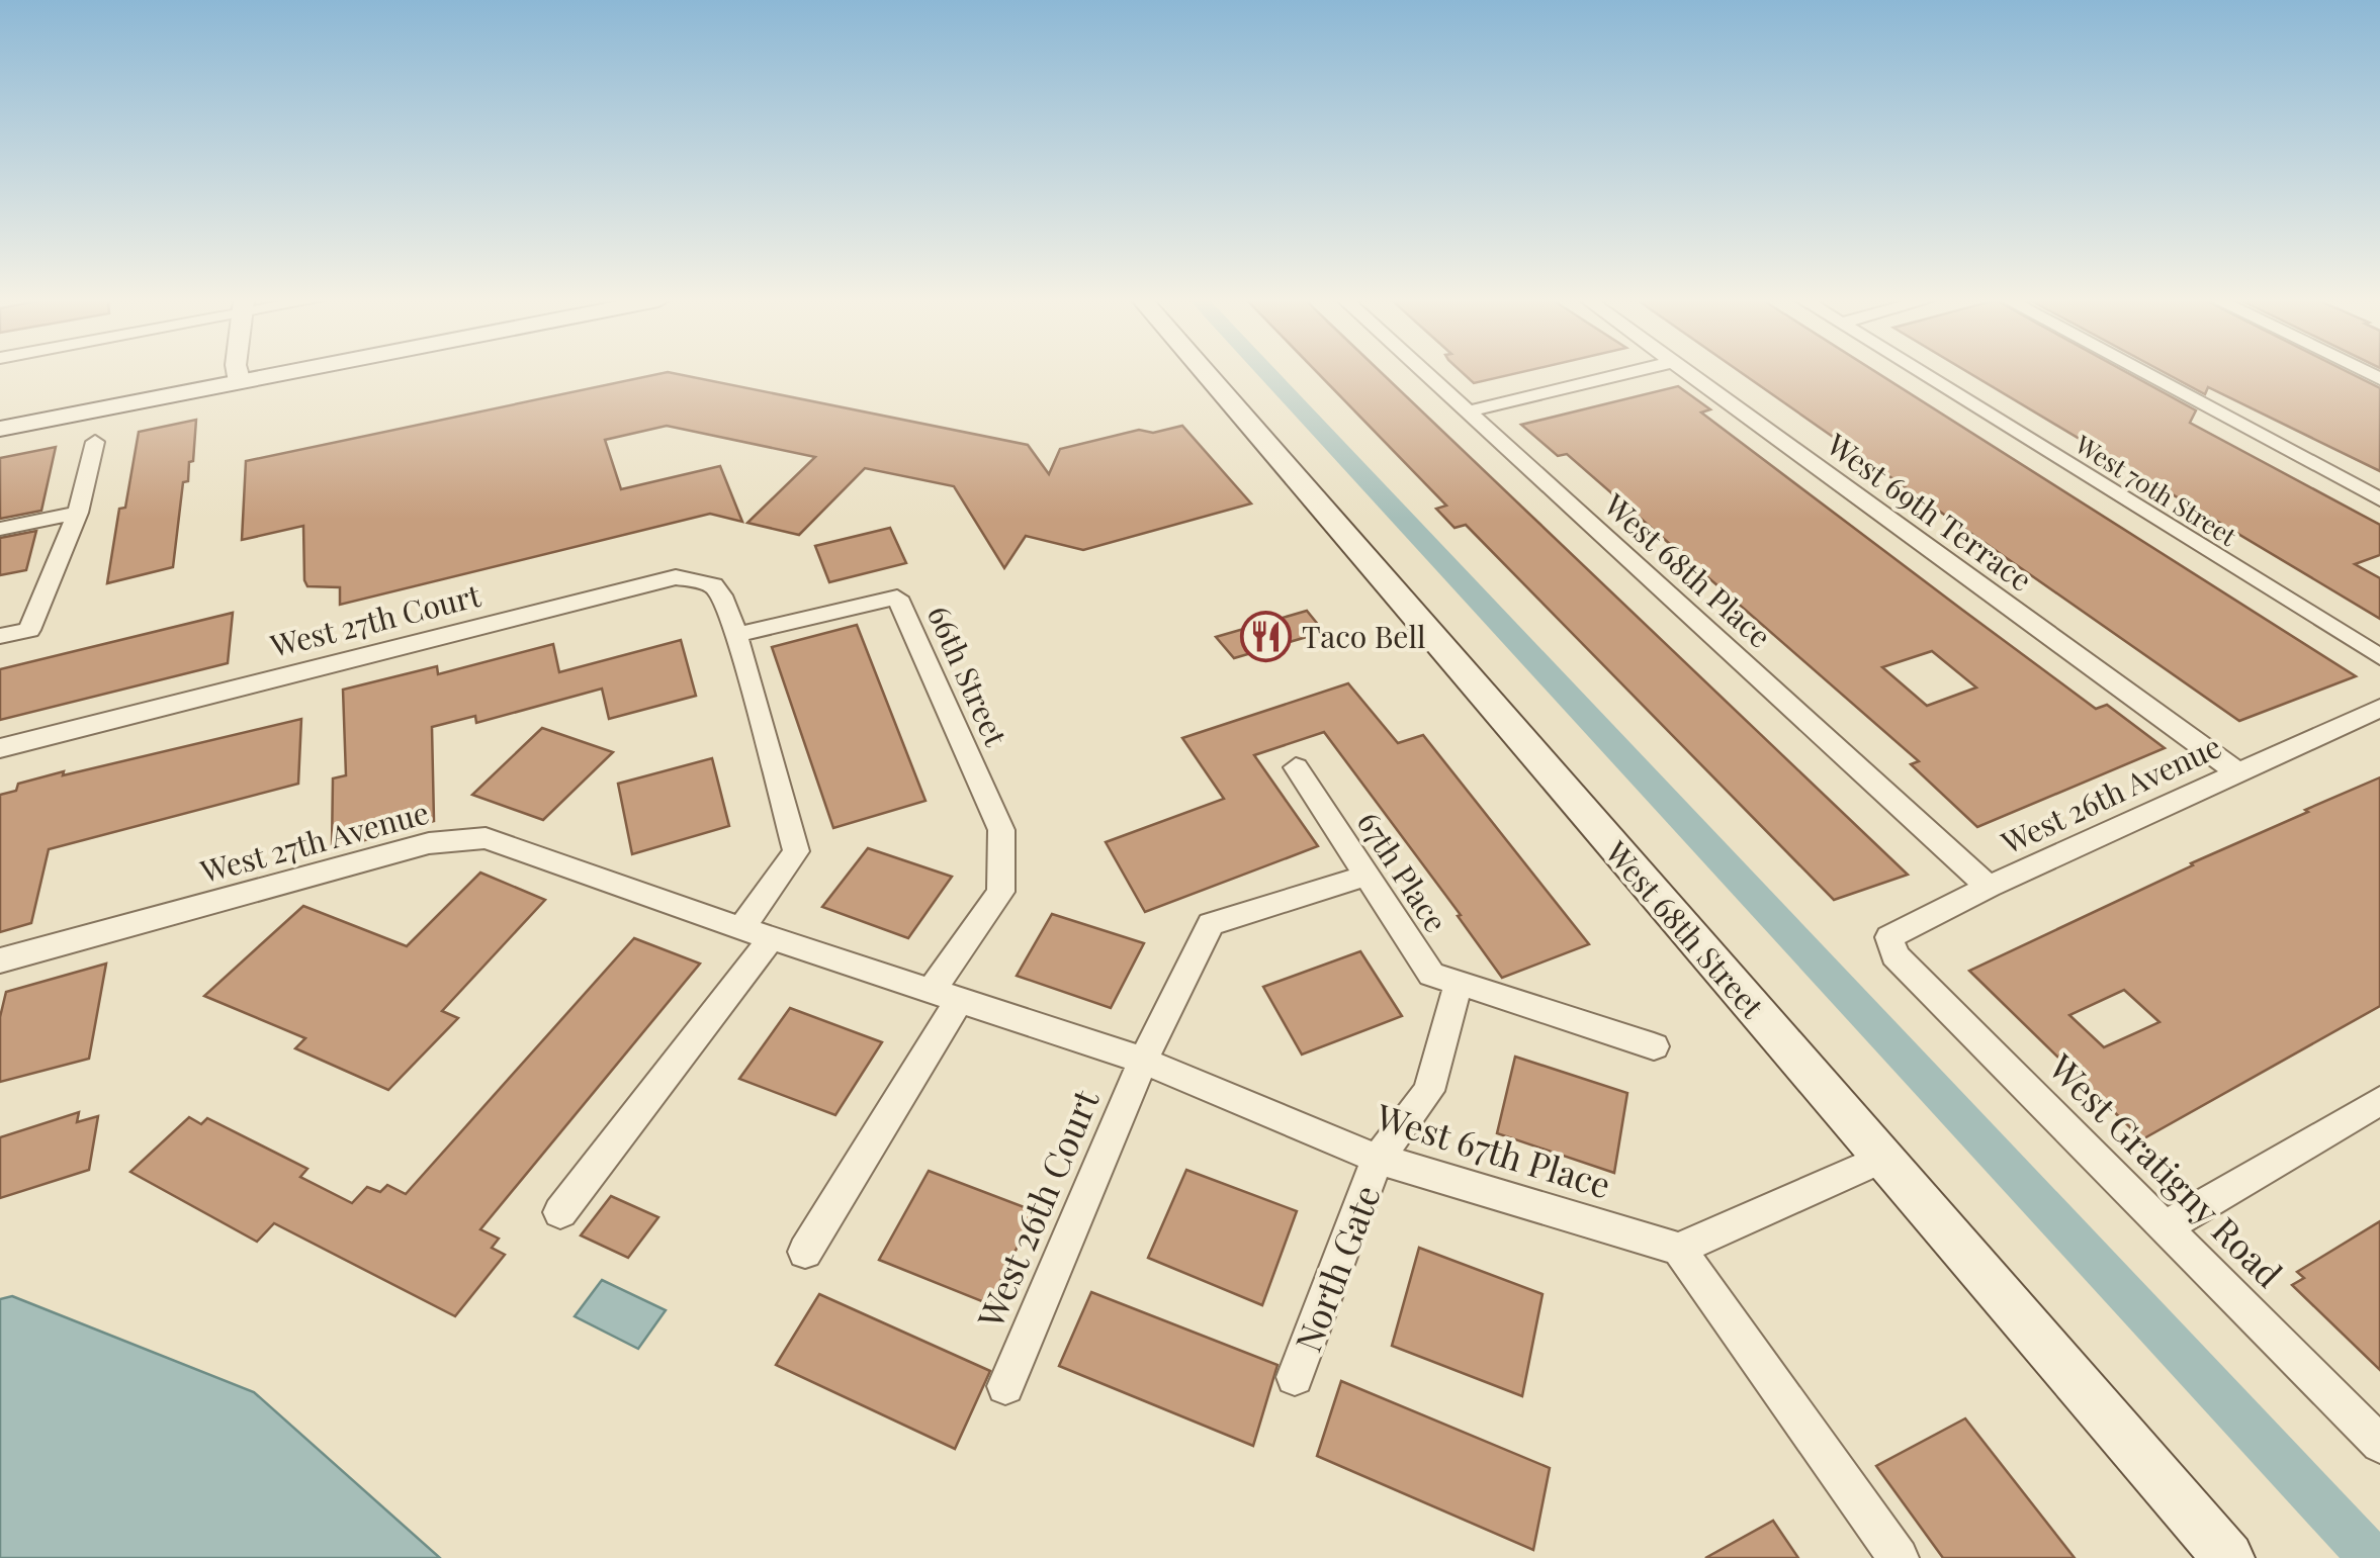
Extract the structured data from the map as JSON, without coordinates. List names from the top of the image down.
{
  "streets": {
    "main road": ["West 68th Street"],
    "street": [
      "West 70th Street",
      "West 69th Terrace",
      "West 68th Place",
      "West 27th Court",
      "66th Street",
      "West 26th Avenue",
      "West 27th Avenue",
      "67th Place",
      "West 67th Place",
      "West Gratigny Road",
      "West 26th Court",
      "North Gate"
    ]
  },
  "crossings": [
    ["West 69th Terrace", "West 26th Avenue"],
    ["West 68th Place", "West 26th Avenue"],
    ["West 27th Court", "66th Street"],
    ["66th Street", "West 27th Avenue"],
    ["66th Street", "West 67th Place"],
    ["West 26th Avenue", "West Gratigny Road"],
    ["West 27th Avenue", "West 67th Place"],
    ["67th Place", "West 26th Court"],
    ["West 67th Place", "West 26th Court"],
    ["West 67th Place", "North Gate"]
  ],
  "places": {
    "restaurant": ["Taco Bell"]
  }
}
